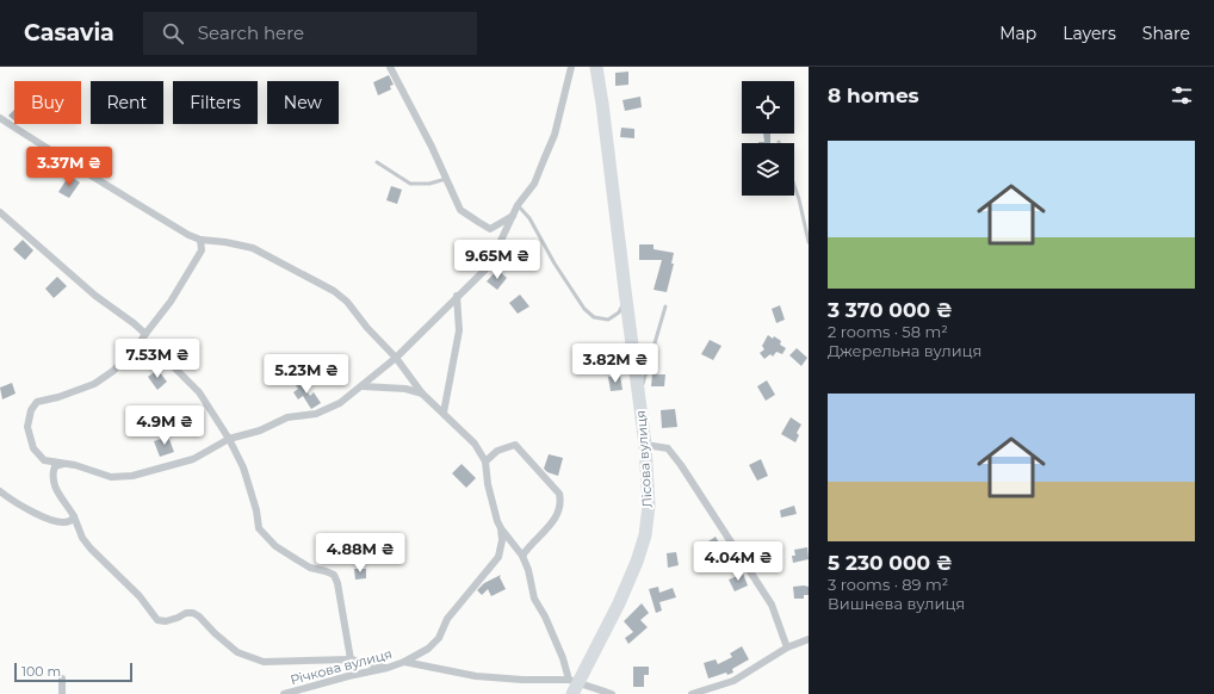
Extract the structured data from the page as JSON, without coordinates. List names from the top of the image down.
{
  "streets": {
    "highway": ["Лісова вулиця"],
    "street": ["Річкова вулиця"]
  },
  "crossings": [
    ["Лісова вулиця", "Річкова вулиця"]
  ],
  "scale_bar": "100 m",
  "page": {
    "header": "Casavia",
    "search": "Search here",
    "nav": ["Map", "Layers", "Share"],
    "heading": "8 homes",
    "chip": [
      "Buy",
      "Rent",
      "Filters",
      "New"
    ],
    "list": [
      {
        "name": "3 370 000 ₴",
        "note": "2 rooms · 58 m² · Джерельна вулиця"
      },
      {
        "name": "5 230 000 ₴",
        "note": "3 rooms · 89 m² · Вишнева вулиця"
      }
    ],
    "price": [
      "3.37M ₴",
      "9.65M ₴",
      "7.53M ₴",
      "3.82M ₴",
      "5.23M ₴",
      "4.9M ₴",
      "4.88M ₴",
      "4.04M ₴"
    ],
    "scale": "100 m"
  }
}
